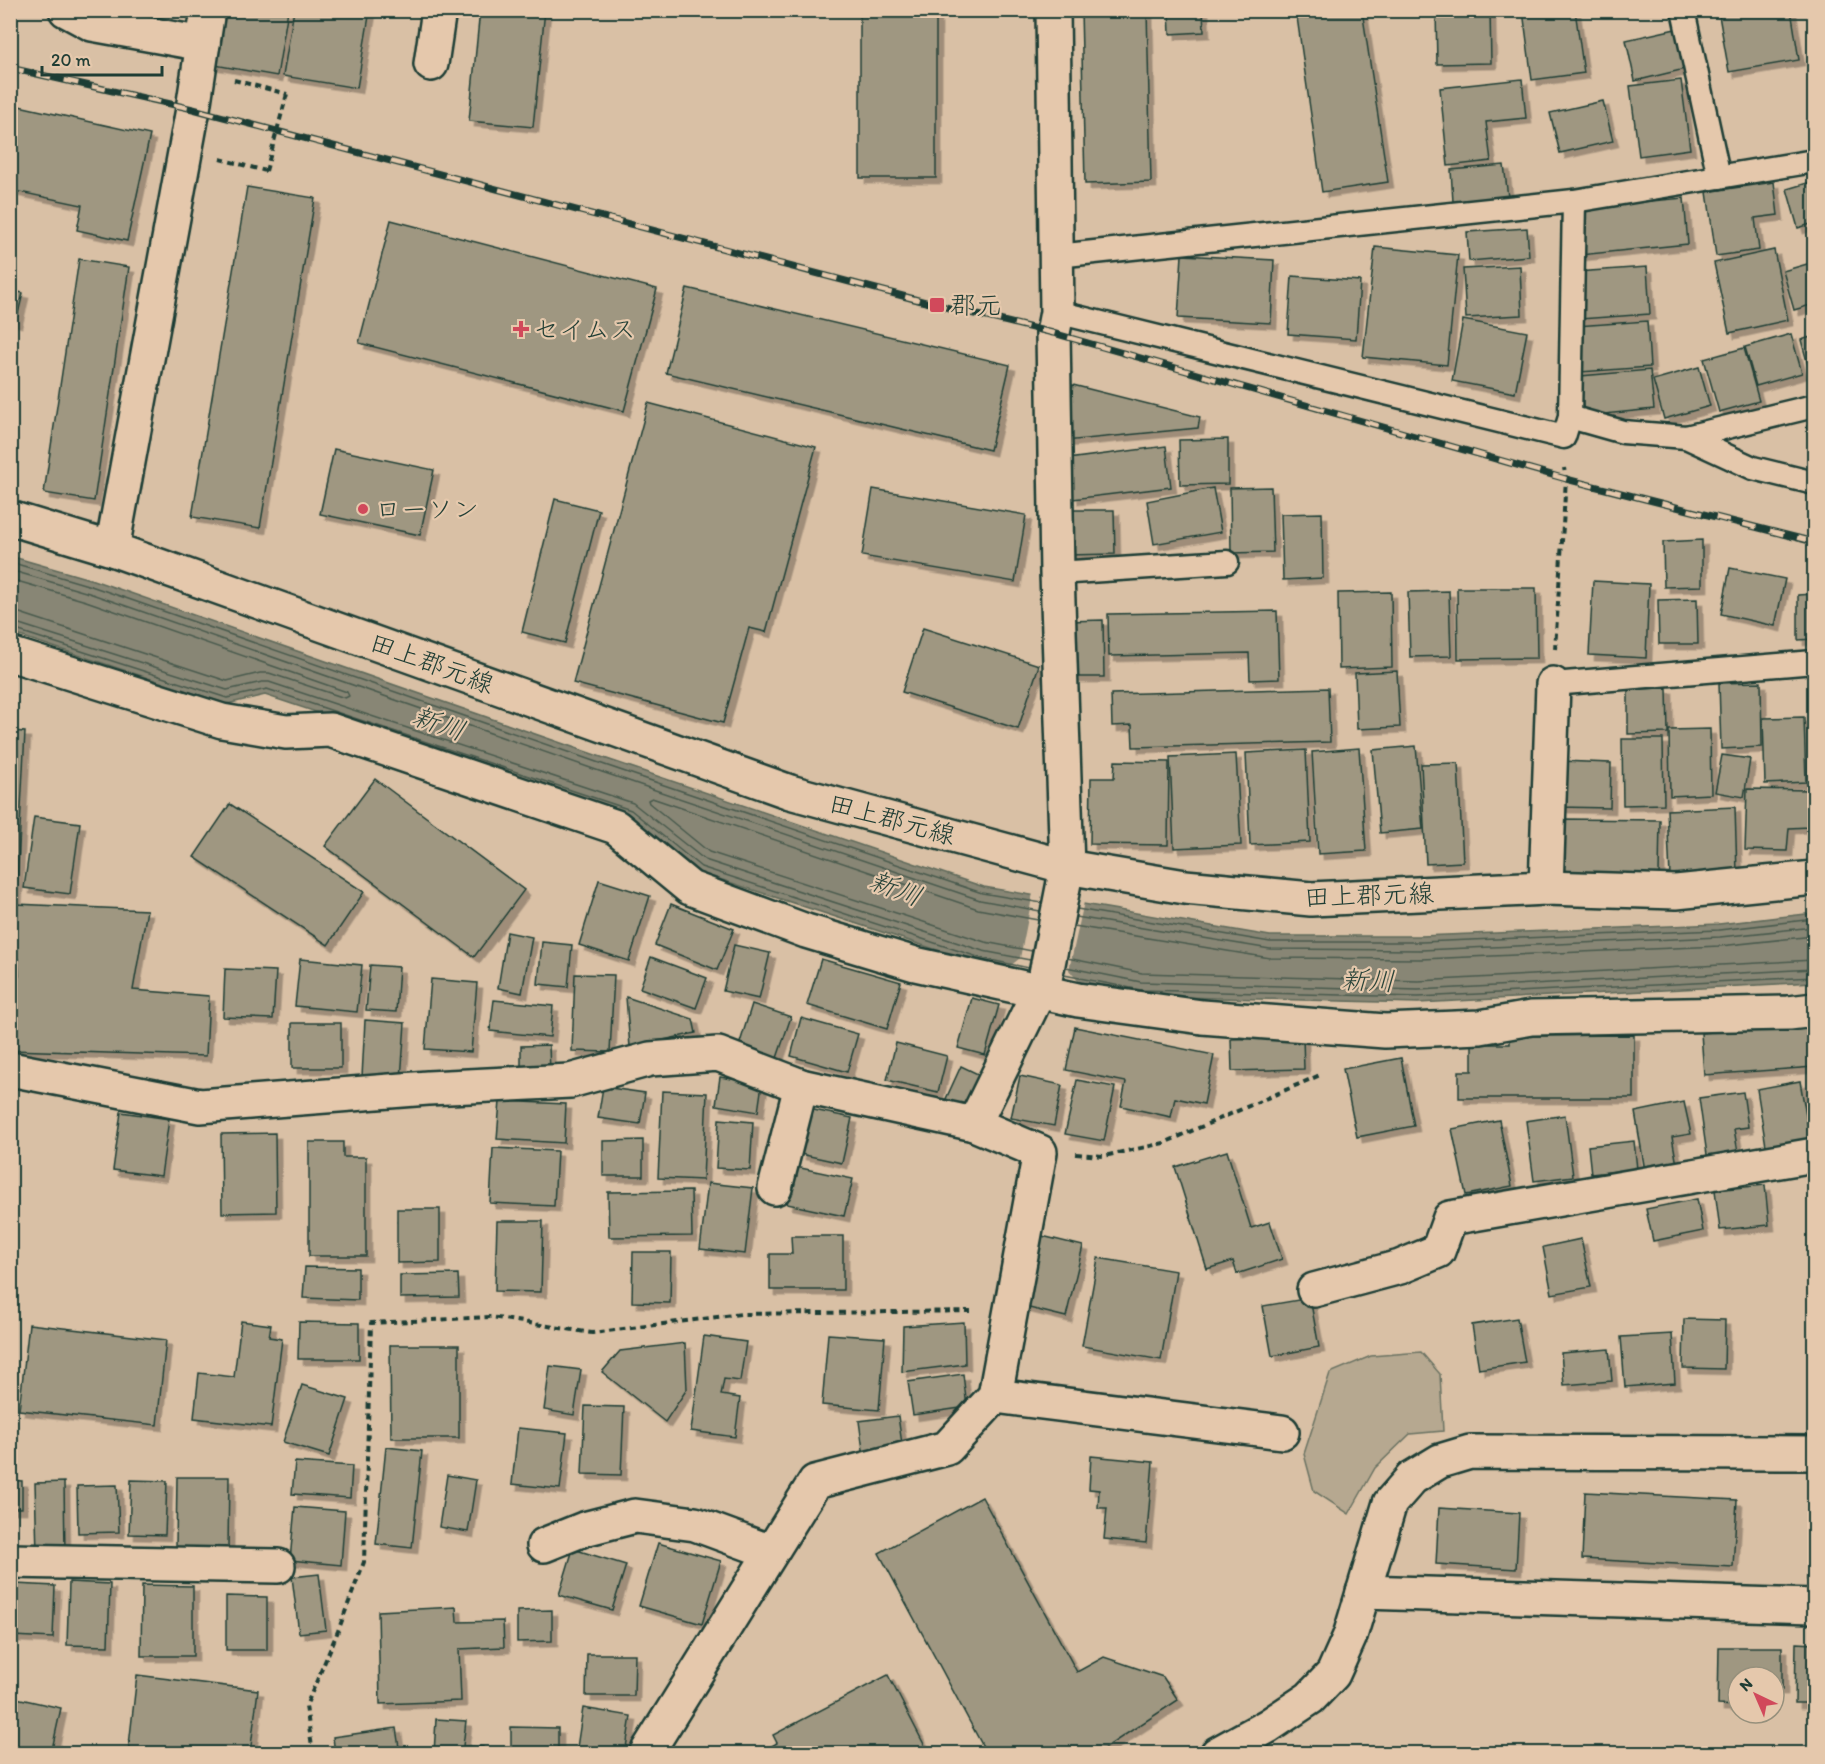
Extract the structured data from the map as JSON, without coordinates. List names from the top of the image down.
{
  "streets": {
    "street": ["田上郡元線"]
  },
  "water": ["新川"],
  "places": {
    "transit": ["郡元"],
    "health": ["セイムス"],
    "other": ["ローソン"]
  },
  "scale_bar": "20 m",
  "north": "top left"
}
